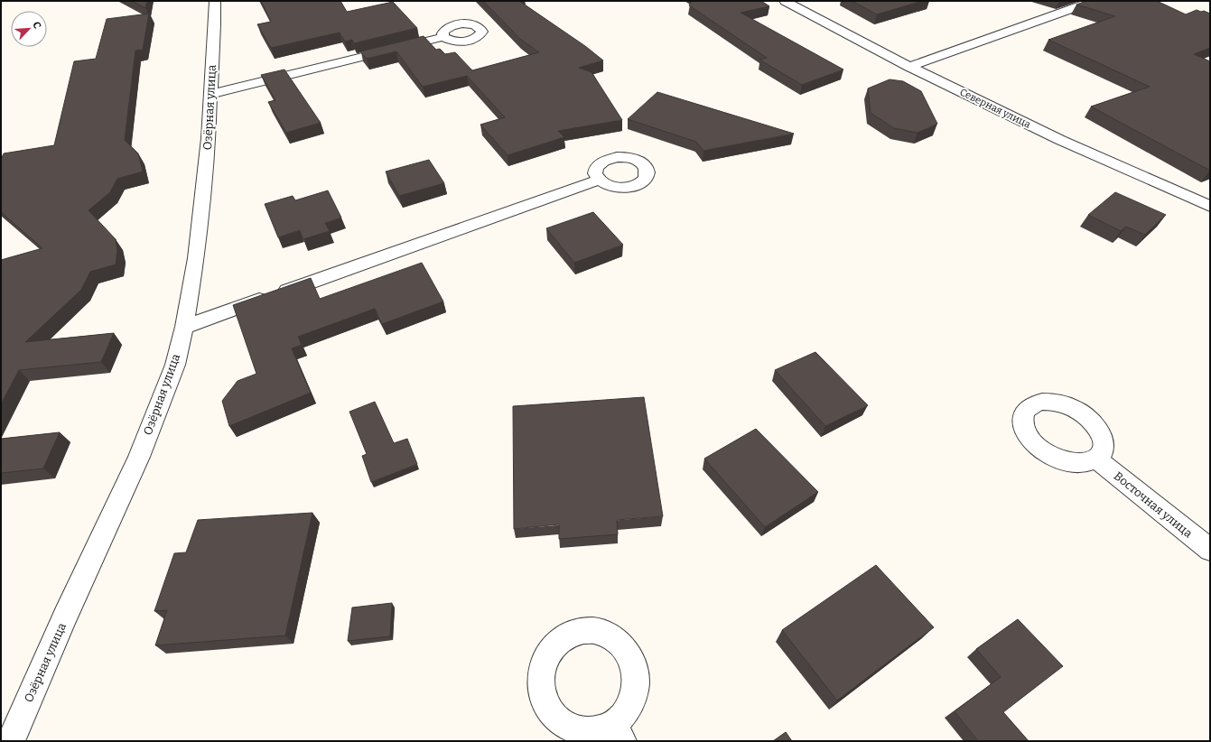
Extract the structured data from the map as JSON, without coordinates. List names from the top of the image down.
{
  "streets": {
    "street": ["Озёрная улица", "Северная улица", "Восточная улица"]
  },
  "north": "top right"
}
